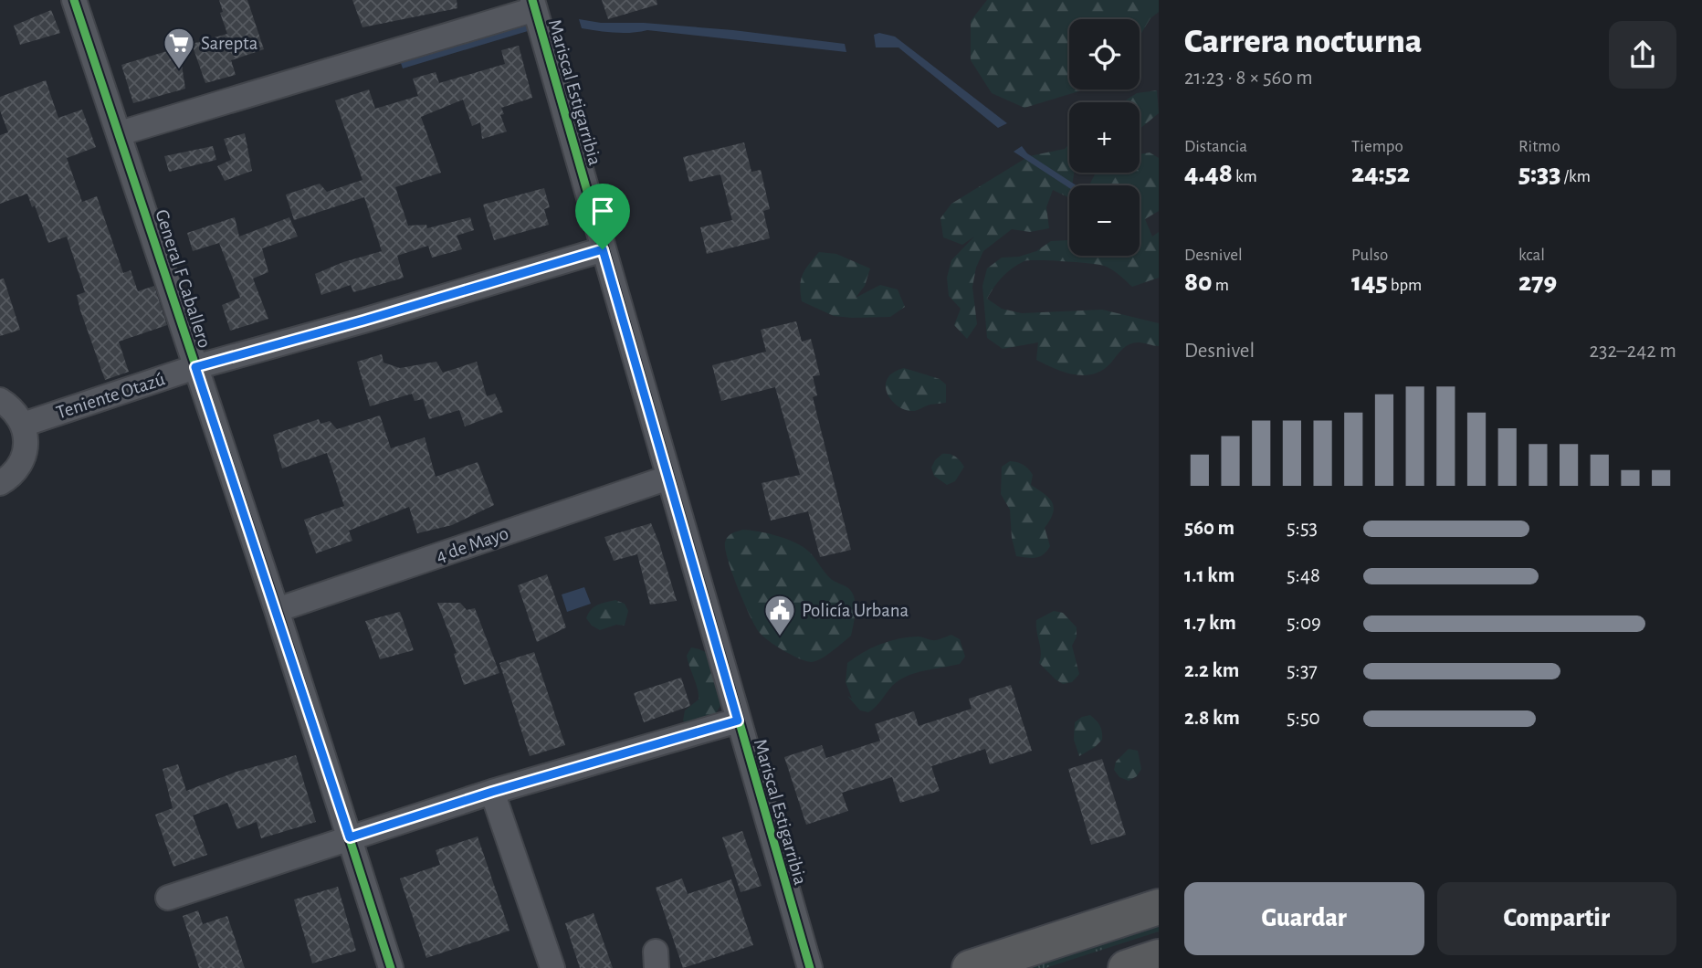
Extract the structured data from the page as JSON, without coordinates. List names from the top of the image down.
{
  "streets": {
    "street": [
      "Mariscal Estigarribia",
      "General F Caballero",
      "Teniente Otazú",
      "4 de Mayo"
    ]
  },
  "crossings": [
    ["Mariscal Estigarribia", "Teniente Otazú"],
    ["Mariscal Estigarribia", "4 de Mayo"],
    ["General F Caballero", "Teniente Otazú"],
    ["General F Caballero", "4 de Mayo"]
  ],
  "places": {
    "supermarket": ["Sarepta"],
    "public building": ["Policía Urbana"]
  },
  "page": {
    "heading": ["Carrera nocturna", "21:23 · 8 × 560 m"],
    "map_buttons": ["+", "−"],
    "stats": [
      ["Distancia", "4.48 km"],
      ["Tiempo", "24:52"],
      ["Ritmo", "5:33 /km"],
      ["Desnivel", "80 m"],
      ["Pulso", "145 bpm"],
      ["kcal", "279"]
    ],
    "chart": ["Desnivel", "232–242 m"],
    "list": [
      {
        "name": "560 m",
        "note": "5:53"
      },
      {
        "name": "1.1 km",
        "note": "5:48"
      },
      {
        "name": "1.7 km",
        "note": "5:09"
      },
      {
        "name": "2.2 km",
        "note": "5:37"
      },
      {
        "name": "2.8 km",
        "note": "5:50"
      }
    ],
    "buttons": ["Guardar", "Compartir"]
  }
}
